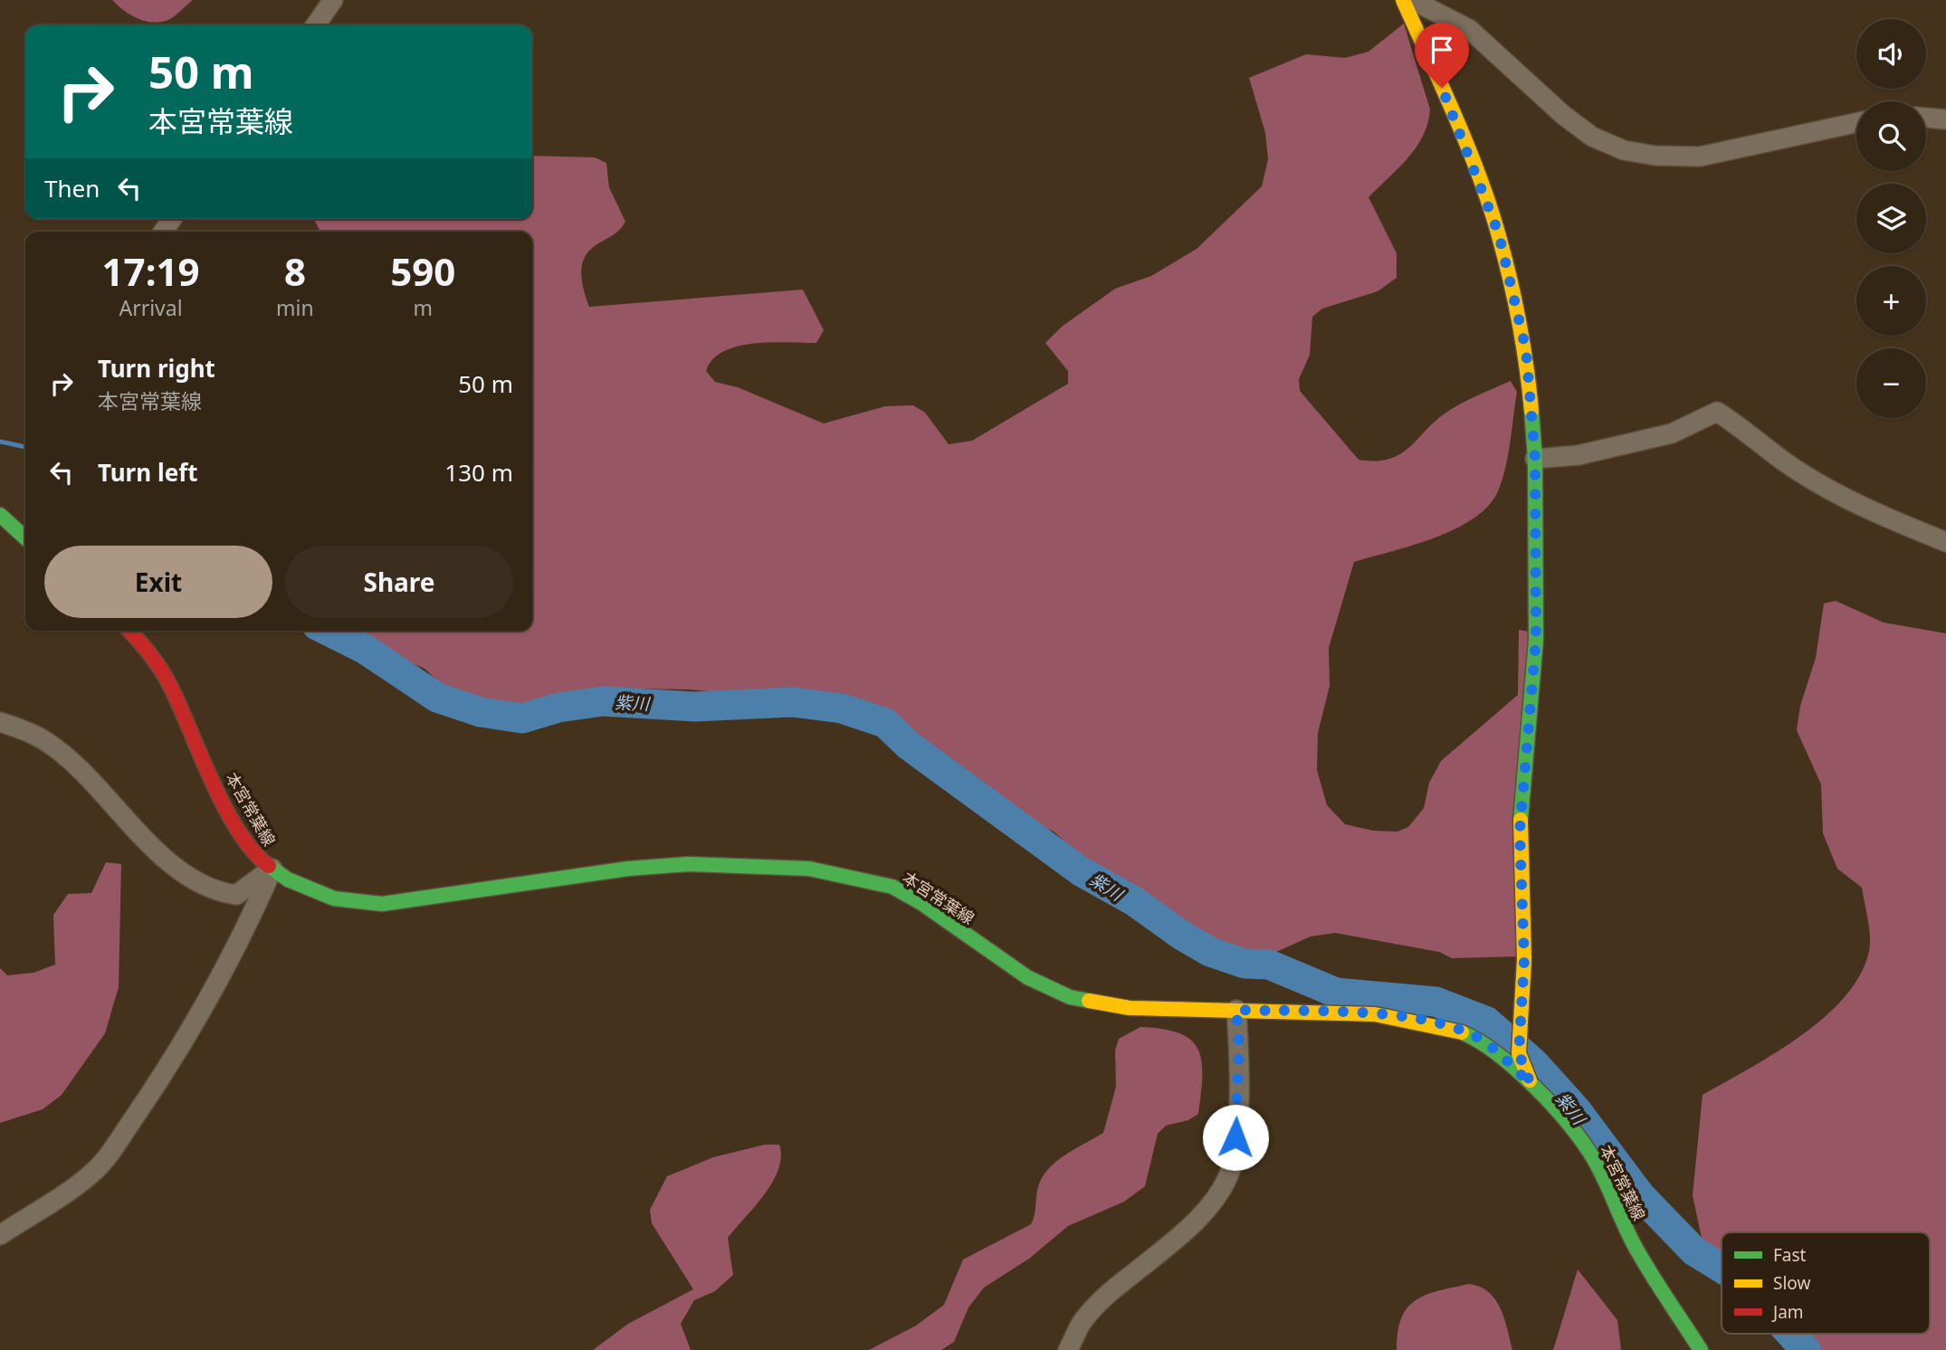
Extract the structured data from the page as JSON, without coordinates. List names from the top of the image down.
{
  "streets": {
    "main road": ["本宮常葉線"]
  },
  "water": ["紫川"],
  "legend": ["Fast", "Slow", "Jam"],
  "page": {
    "map_buttons": ["+", "−"],
    "turn": ["50 m", "本宮常葉線"],
    "then": "Then",
    "eta": [
      "17:19",
      "Arrival",
      "8",
      "min",
      "590",
      "m"
    ],
    "list": [
      {
        "name": "Turn right",
        "note": "本宮常葉線",
        "value": "50 m"
      },
      {
        "name": "Turn left",
        "value": "130 m"
      }
    ],
    "buttons": ["Exit", "Share"]
  }
}
